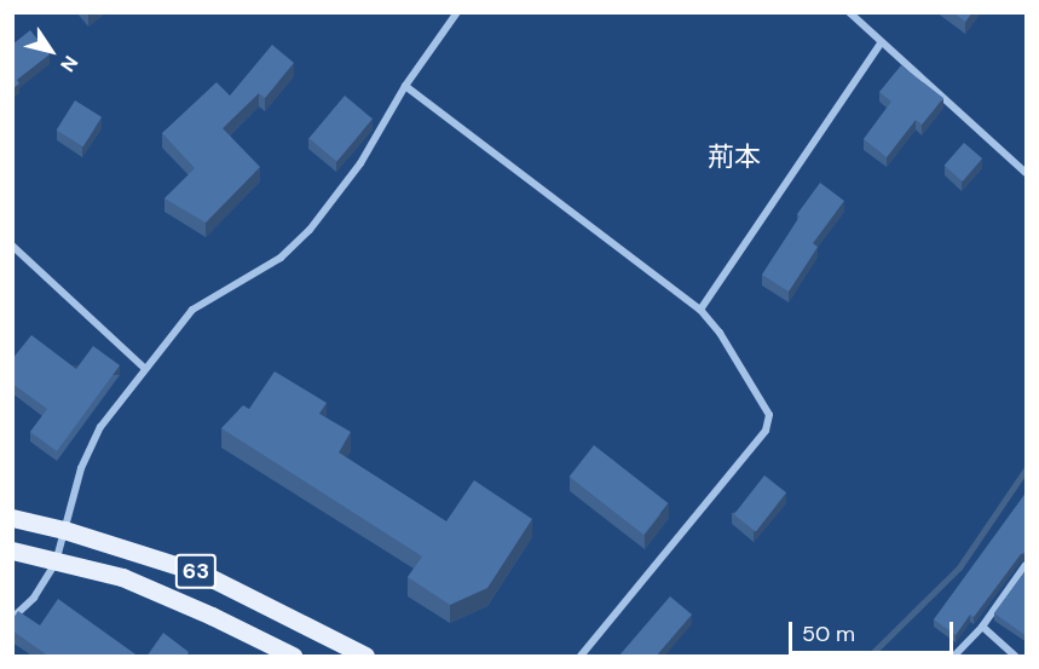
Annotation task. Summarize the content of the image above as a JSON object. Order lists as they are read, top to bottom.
{
  "streets": {
    "main road": ["63"]
  },
  "districts": ["荊本"],
  "scale_bar": "50 m",
  "north": "bottom right"
}
